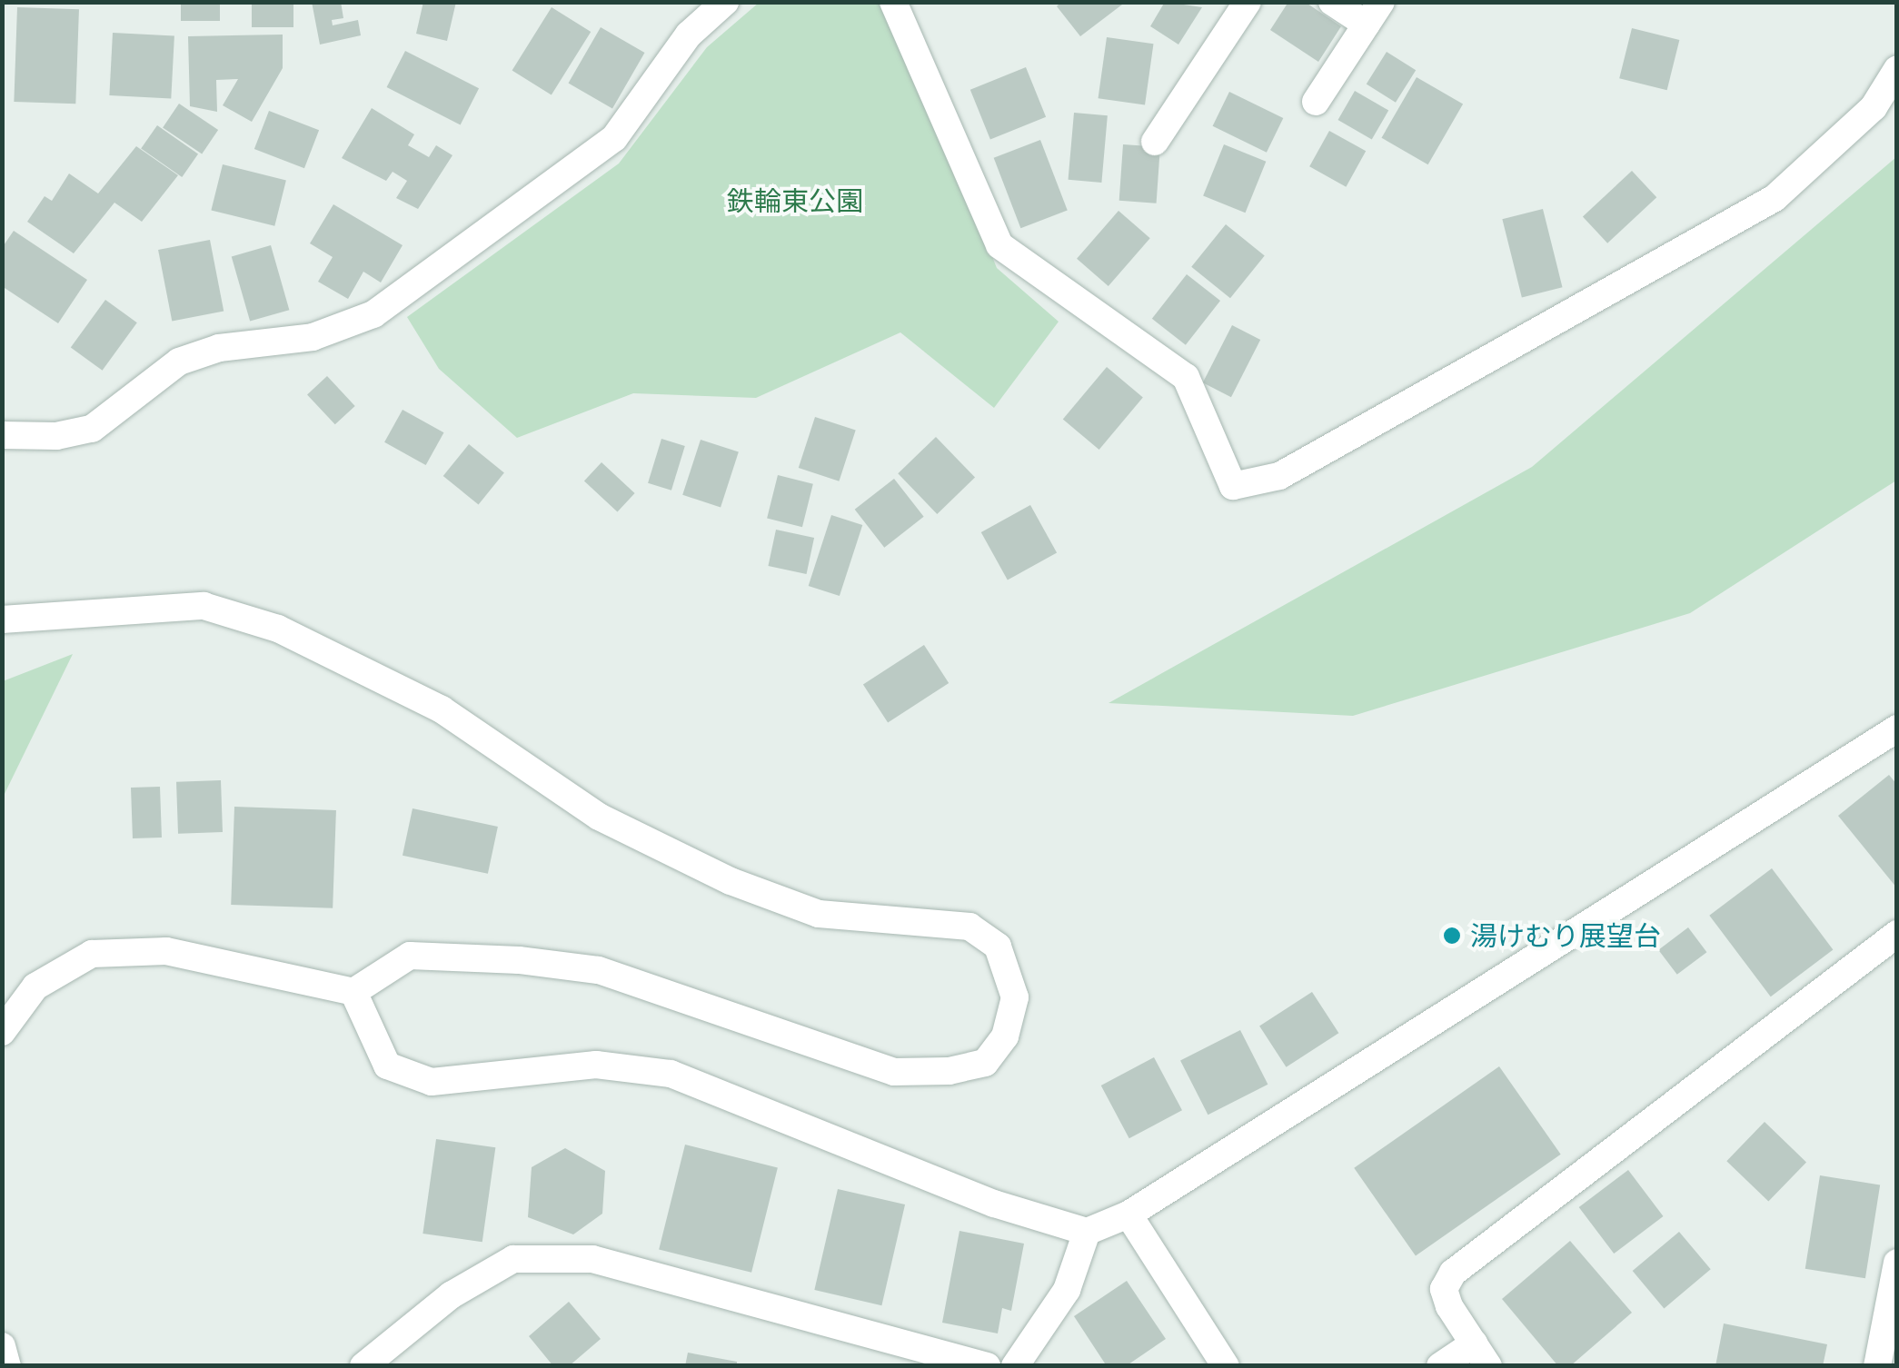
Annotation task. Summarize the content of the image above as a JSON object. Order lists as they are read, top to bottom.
{
  "parks": ["鉄輪東公園"],
  "places": ["湯けむり展望台"]
}
